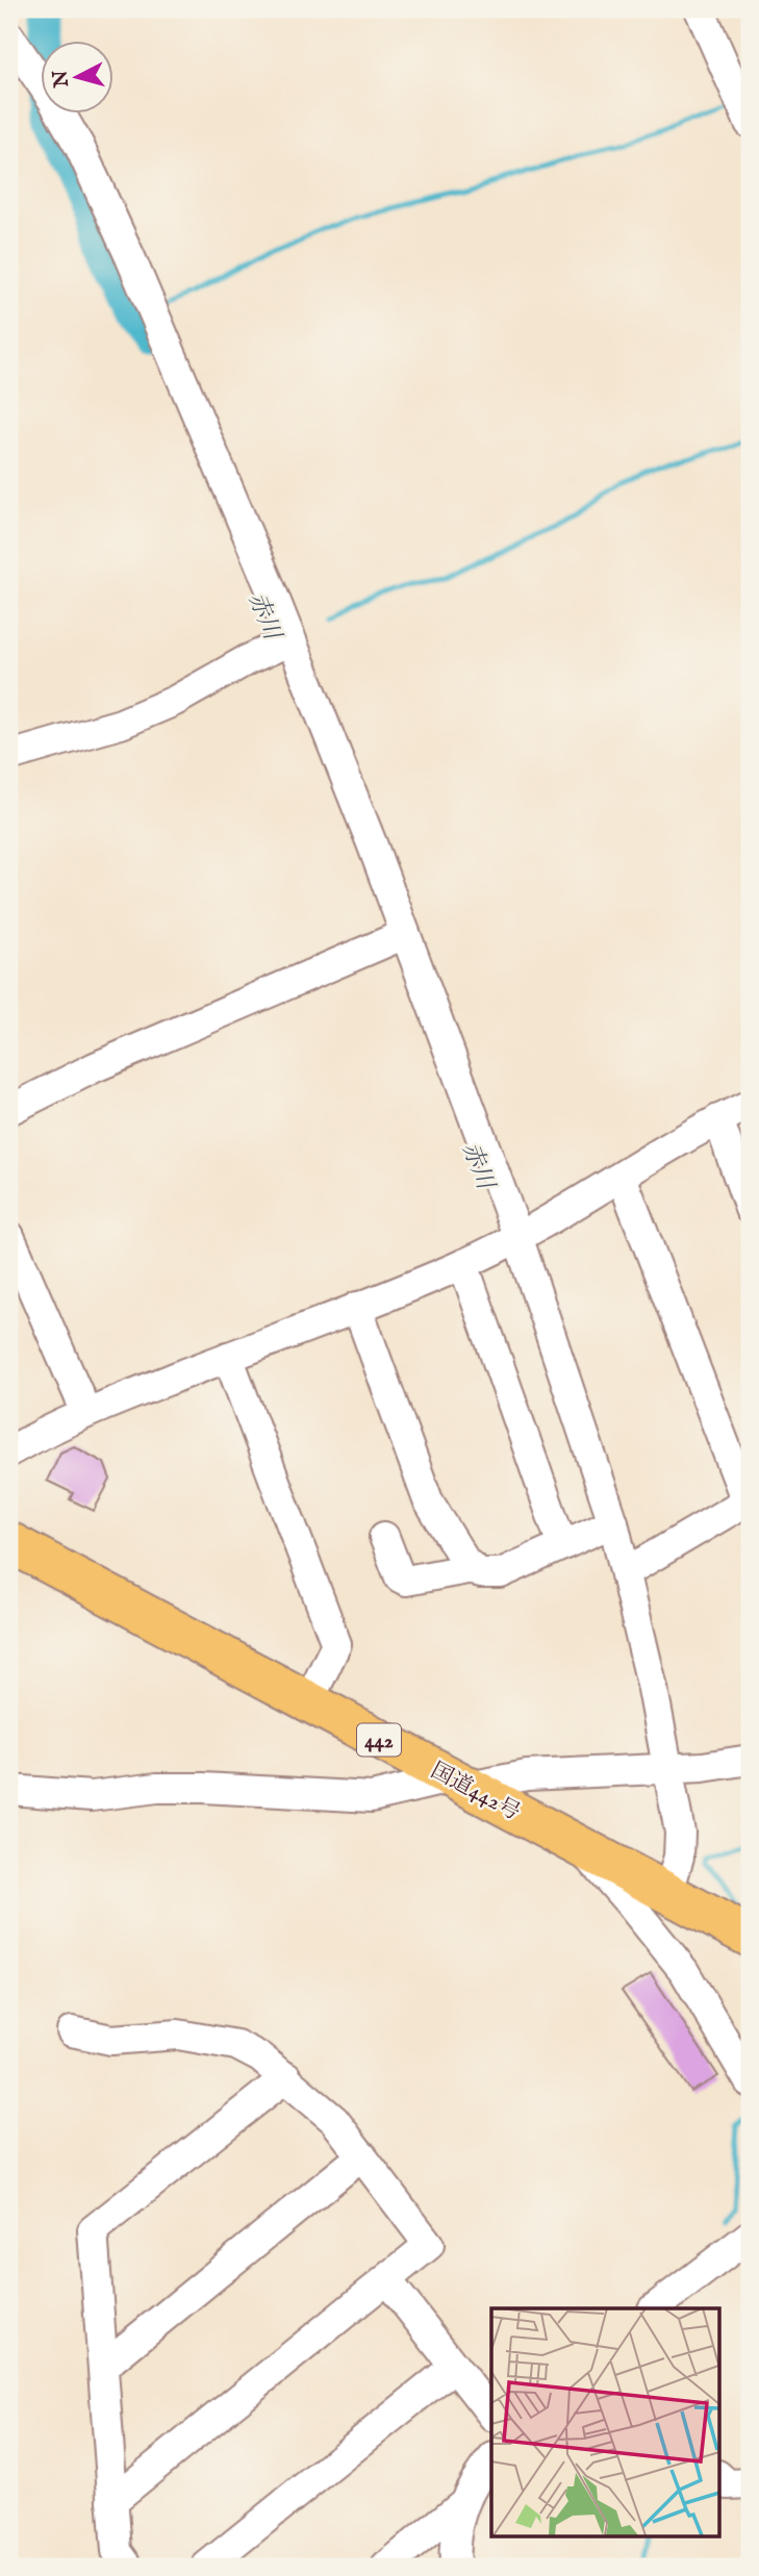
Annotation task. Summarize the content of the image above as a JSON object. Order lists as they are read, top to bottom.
{
  "streets": {
    "highway": ["442", "国道442号"]
  },
  "water": ["赤川"],
  "north": "left"
}
